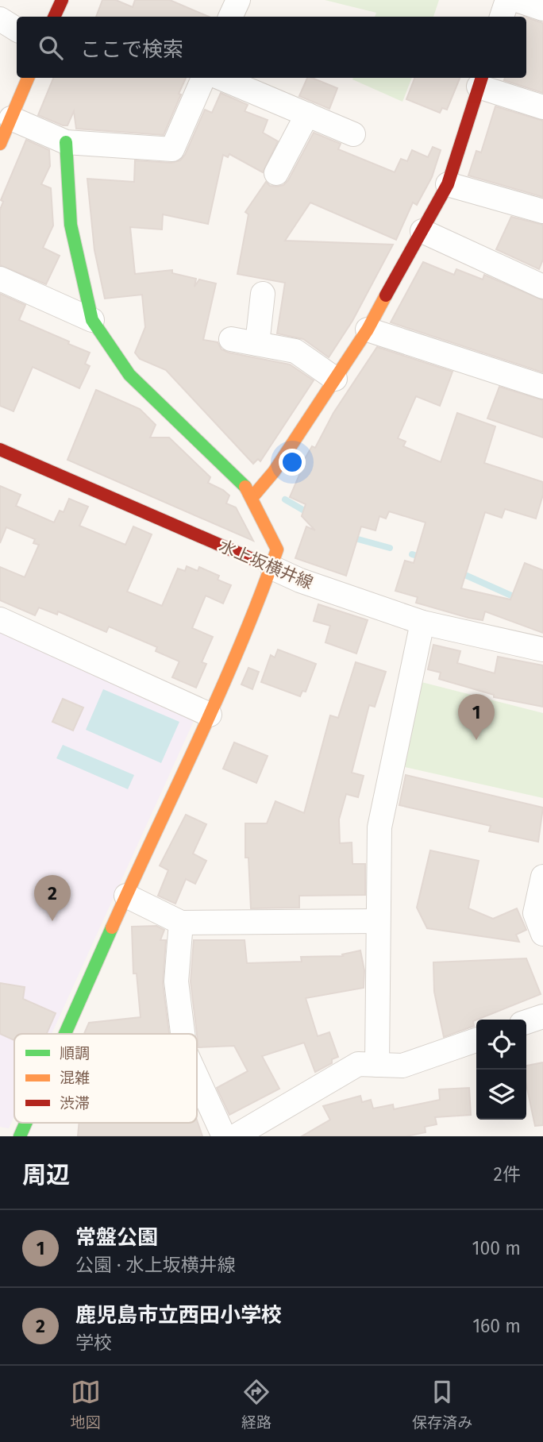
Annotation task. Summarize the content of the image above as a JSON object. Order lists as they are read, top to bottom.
{
  "streets": {
    "street": ["水上坂横井線"]
  },
  "legend": ["順調", "混雑", "渋滞"],
  "page": {
    "search": "ここで検索",
    "pins": ["1", "2"],
    "heading": ["周辺", "2件"],
    "list": [
      {
        "mark": "1",
        "name": "常盤公園",
        "note": "公園 · 水上坂横井線",
        "value": "100 m"
      },
      {
        "mark": "2",
        "name": "鹿児島市立西田小学校",
        "note": "学校",
        "value": "160 m"
      }
    ],
    "nav": ["地図", "経路", "保存済み"]
  }
}
